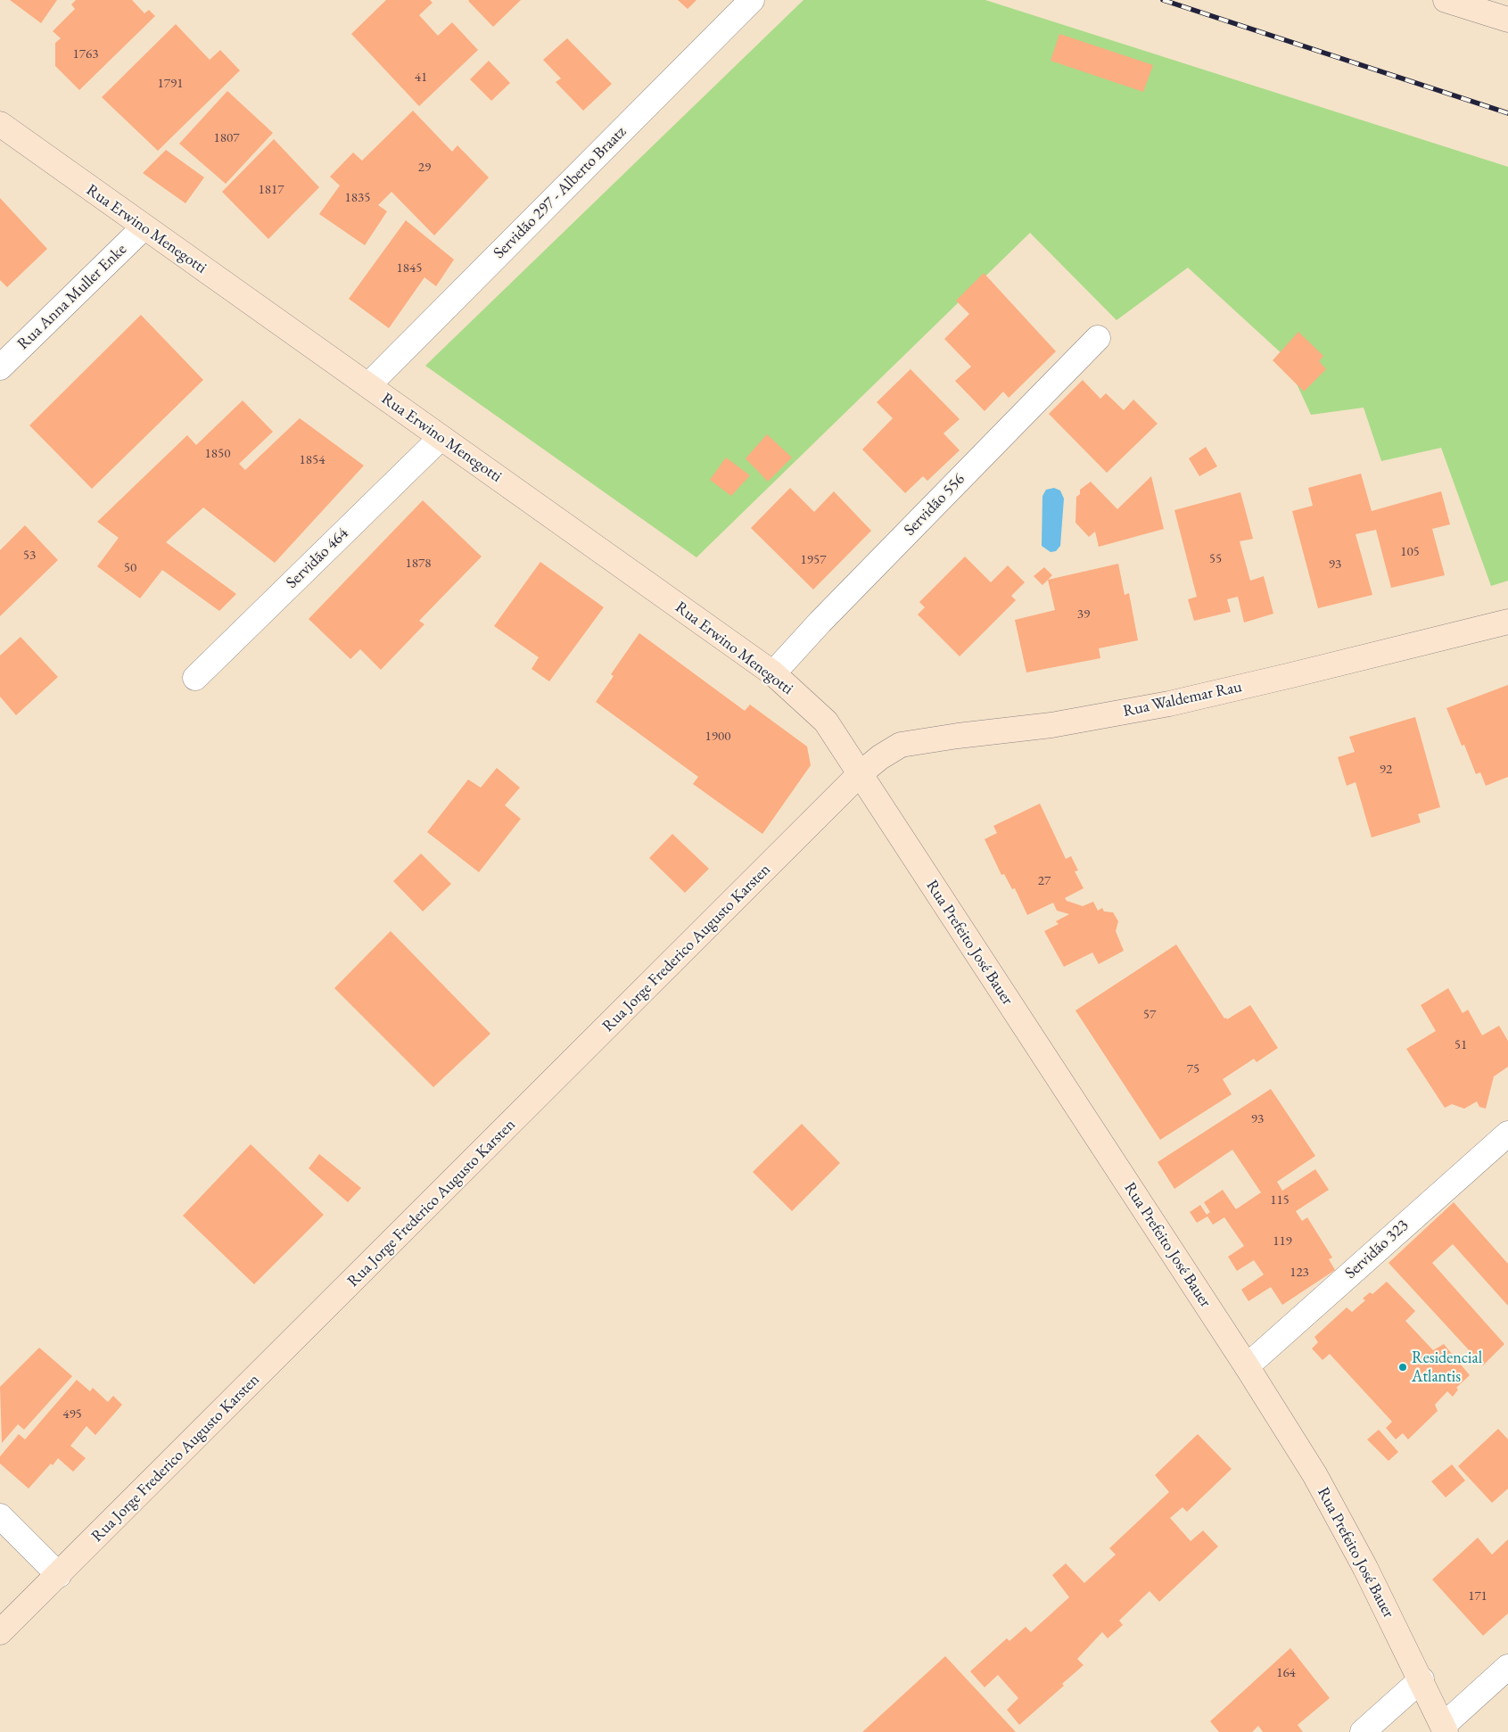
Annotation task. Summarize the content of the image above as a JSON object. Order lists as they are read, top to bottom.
{
  "streets": {
    "street": [
      "Servidão 297 - Alberto Braatz",
      "Rua Erwino Menegotti",
      "Rua Anna Muller Enke",
      "Servidão 556",
      "Servidão 464",
      "Rua Waldemar Rau",
      "Rua Prefeito José Bauer",
      "Rua Jorge Frederico Augusto Karsten",
      "Servidão 323"
    ]
  },
  "crossings": [
    ["Servidão 297 - Alberto Braatz", "Rua Erwino Menegotti"],
    ["Rua Erwino Menegotti", "Rua Anna Muller Enke"],
    ["Rua Erwino Menegotti", "Servidão 556"],
    ["Rua Erwino Menegotti", "Servidão 464"],
    ["Rua Erwino Menegotti", "Rua Waldemar Rau"],
    ["Rua Erwino Menegotti", "Rua Prefeito José Bauer"],
    ["Rua Erwino Menegotti", "Rua Jorge Frederico Augusto Karsten"],
    ["Rua Waldemar Rau", "Rua Prefeito José Bauer"],
    ["Rua Waldemar Rau", "Rua Jorge Frederico Augusto Karsten"],
    ["Rua Prefeito José Bauer", "Rua Jorge Frederico Augusto Karsten"],
    ["Rua Prefeito José Bauer", "Servidão 323"]
  ],
  "places": ["Residencial Atlantis"],
  "house_numbers": [
    "1763",
    "41",
    "1791",
    "1807",
    "29",
    "1817",
    "1835",
    "1845",
    "1850",
    "1854",
    "105",
    "53",
    "55",
    "1957",
    "1878",
    "93",
    "50",
    "39",
    "1900",
    "92",
    "27",
    "57",
    "51",
    "75",
    "93",
    "115",
    "119",
    "123",
    "495",
    "171",
    "164"
  ]
}
